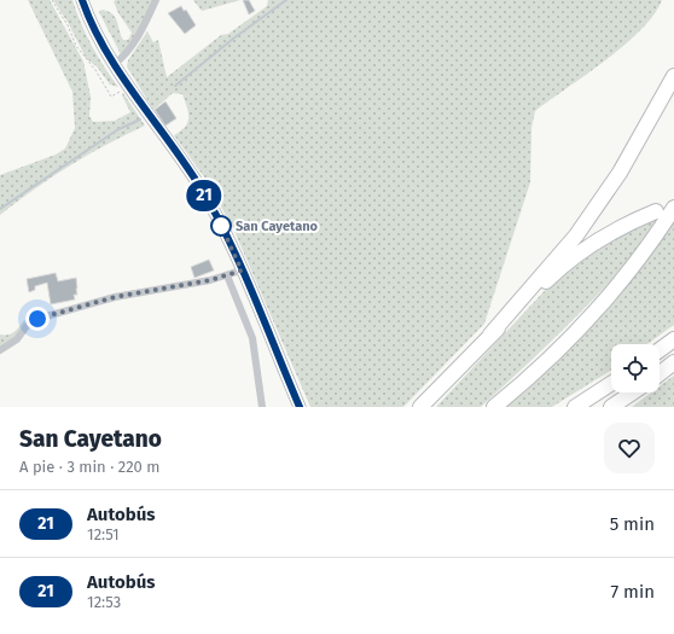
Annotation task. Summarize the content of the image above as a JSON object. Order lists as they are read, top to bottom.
{
  "places": ["San Cayetano"],
  "lines": ["bus line 21"],
  "page": {
    "on_map": "21",
    "heading": ["San Cayetano", "A pie · 3 min · 220 m"],
    "list": [
      {
        "mark": "21",
        "name": "Autobús",
        "note": "12:51",
        "value": "5 min"
      },
      {
        "mark": "21",
        "name": "Autobús",
        "note": "12:53",
        "value": "7 min"
      }
    ]
  }
}
